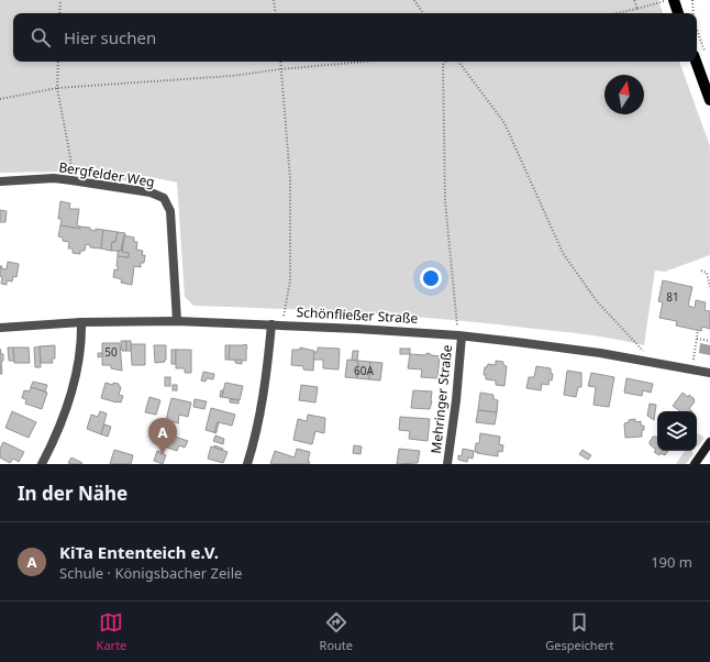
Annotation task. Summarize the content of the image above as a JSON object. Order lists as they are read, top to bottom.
{
  "streets": {
    "street": ["Bergfelder Weg", "Schönfließer Straße", "Mehringer Straße"]
  },
  "crossings": [
    ["Bergfelder Weg", "Schönfließer Straße"],
    ["Schönfließer Straße", "Mehringer Straße"]
  ],
  "house_numbers": ["81", "50", "60A"],
  "north": "top",
  "page": {
    "search": "Hier suchen",
    "pins": "A",
    "heading": "In der Nähe",
    "list": [
      {
        "mark": "A",
        "name": "KiTa Ententeich e.V.",
        "note": "Schule · Königsbacher Zeile",
        "value": "190 m"
      }
    ],
    "nav": ["Karte", "Route", "Gespeichert"]
  }
}
